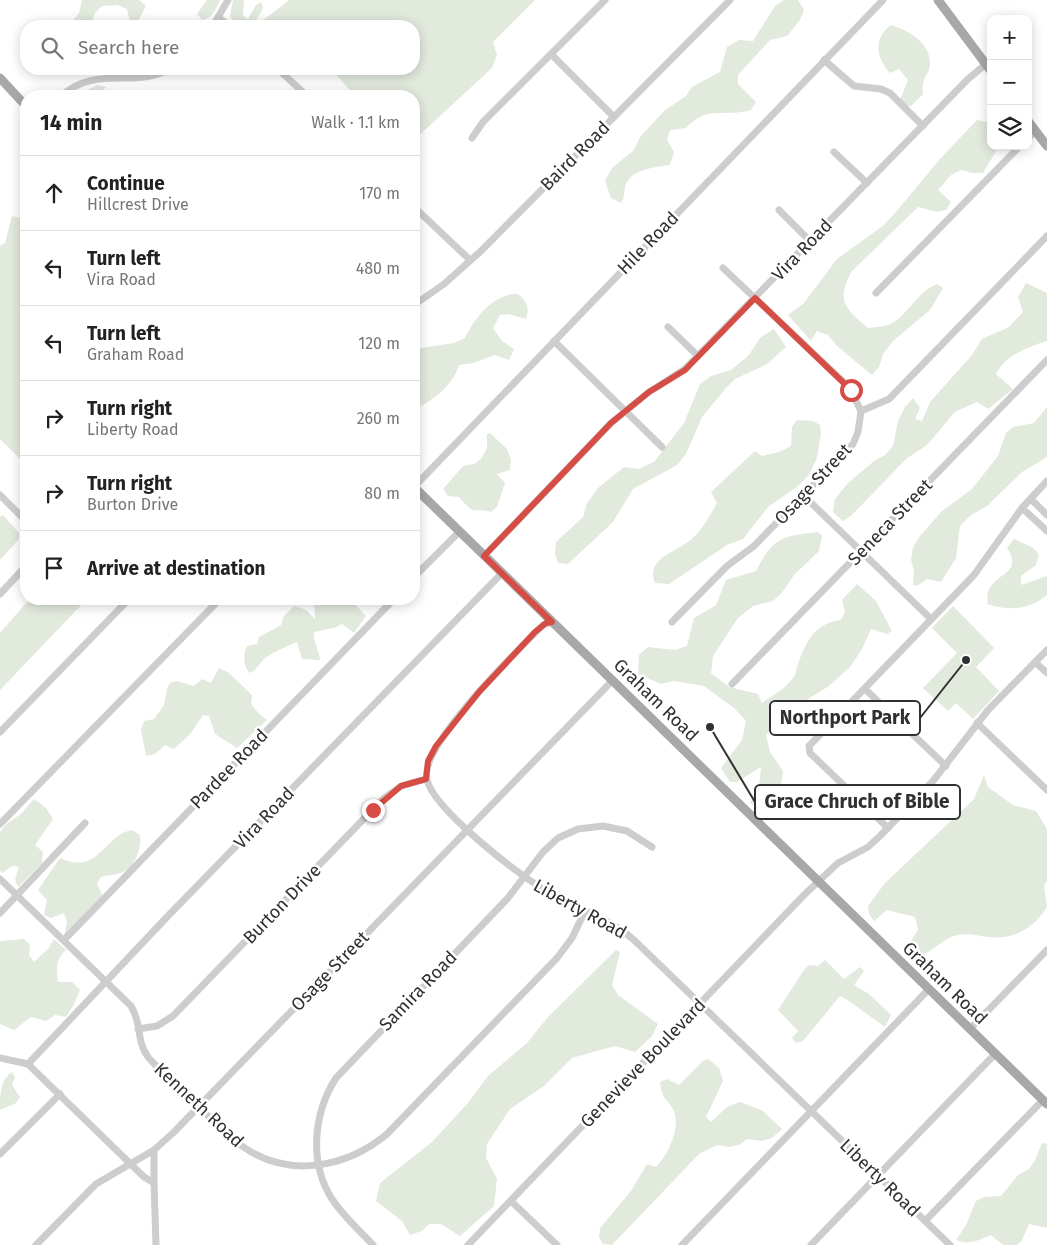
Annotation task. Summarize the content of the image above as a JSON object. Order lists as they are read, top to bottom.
{
  "streets": {
    "main road": ["Graham Road"],
    "street": [
      "Baird Road",
      "Hile Road",
      "Vira Road",
      "Osage Street",
      "Seneca Street",
      "Pardee Road",
      "Burton Drive",
      "Liberty Road",
      "Samira Road",
      "Genevieve Boulevard",
      "Kenneth Road"
    ]
  },
  "crossings": [
    ["Vira Road", "Graham Road"],
    ["Vira Road", "Kenneth Road"],
    ["Osage Street", "Graham Road"],
    ["Osage Street", "Liberty Road"],
    ["Osage Street", "Kenneth Road"],
    ["Graham Road", "Genevieve Boulevard"],
    ["Pardee Road", "Kenneth Road"],
    ["Burton Drive", "Liberty Road"],
    ["Burton Drive", "Kenneth Road"],
    ["Liberty Road", "Samira Road"],
    ["Liberty Road", "Genevieve Boulevard"],
    ["Liberty Road", "Kenneth Road"],
    ["Samira Road", "Kenneth Road"]
  ],
  "places": ["Northport Park", "Grace Chruch of Bible"],
  "page": {
    "map_buttons": ["+", "−"],
    "search": "Search here",
    "heading": ["14 min", "Walk · 1.1 km"],
    "list": [
      ["Continue", "Hillcrest Drive", "170 m"],
      ["Turn left", "Vira Road", "480 m"],
      ["Turn left", "Graham Road", "120 m"],
      ["Turn right", "Liberty Road", "260 m"],
      ["Turn right", "Burton Drive", "80 m"],
      "Arrive at destination"
    ]
  }
}
